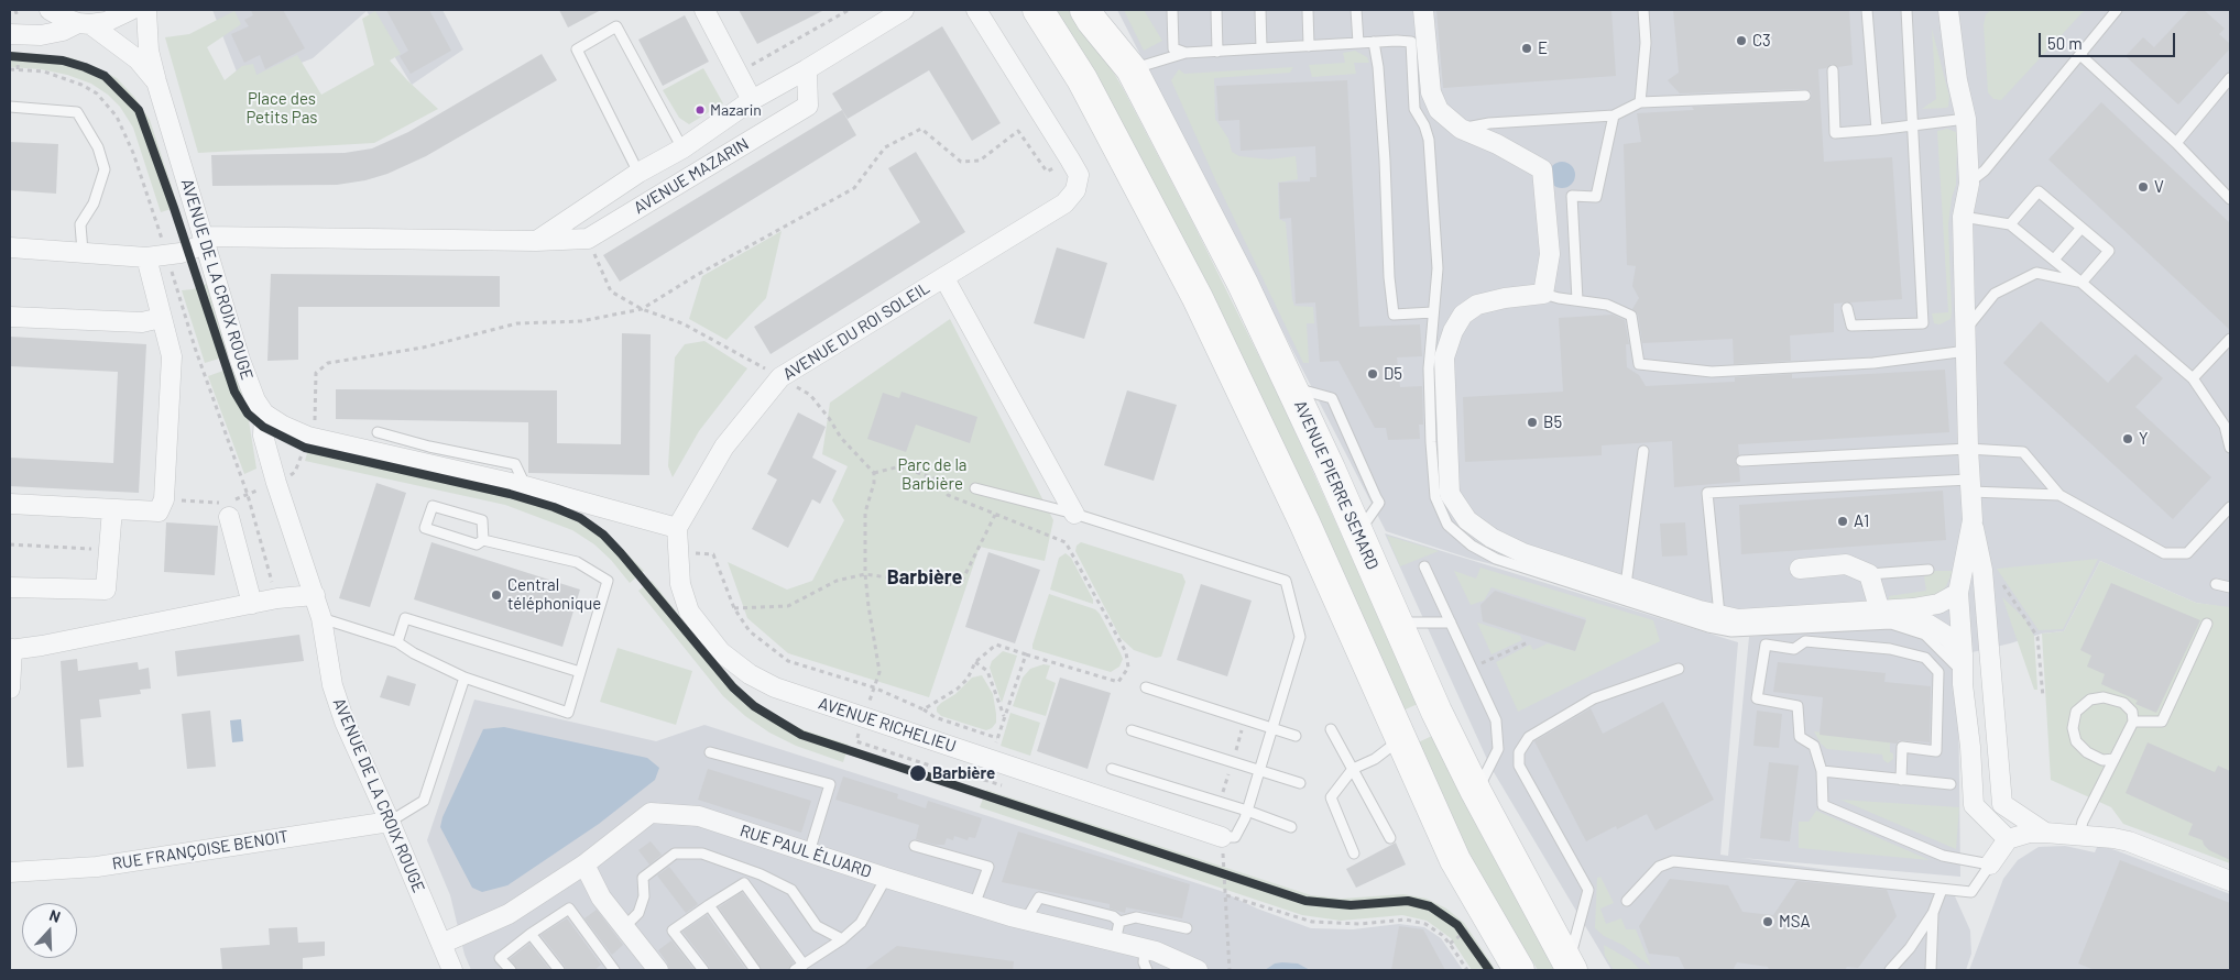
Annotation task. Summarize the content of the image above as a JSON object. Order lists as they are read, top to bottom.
{
  "streets": {
    "main road": ["AVENUE PIERRE SEMARD"],
    "street": [
      "AVENUE MAZARIN",
      "AVENUE DE LA CROIX ROUGE",
      "AVENUE DU ROI SOLEIL",
      "AVENUE RICHELIEU",
      "RUE FRANÇOISE BENOIT",
      "RUE PAUL ÉLUARD"
    ]
  },
  "crossings": [
    ["AVENUE MAZARIN", "AVENUE DE LA CROIX ROUGE"],
    ["AVENUE DE LA CROIX ROUGE", "RUE FRANÇOISE BENOIT"],
    ["AVENUE DE LA CROIX ROUGE", "RUE PAUL ÉLUARD"],
    ["AVENUE DU ROI SOLEIL", "AVENUE RICHELIEU"]
  ],
  "districts": ["Barbière"],
  "parks": ["Place des Petits Pas", "Parc de la Barbière"],
  "places": [
    "C3",
    "E",
    "Mazarin",
    "V",
    "D5",
    "B5",
    "Y",
    "A1",
    "Central téléphonique",
    "Barbière",
    "MSA"
  ],
  "scale_bar": "50 m",
  "north": "top"
}
